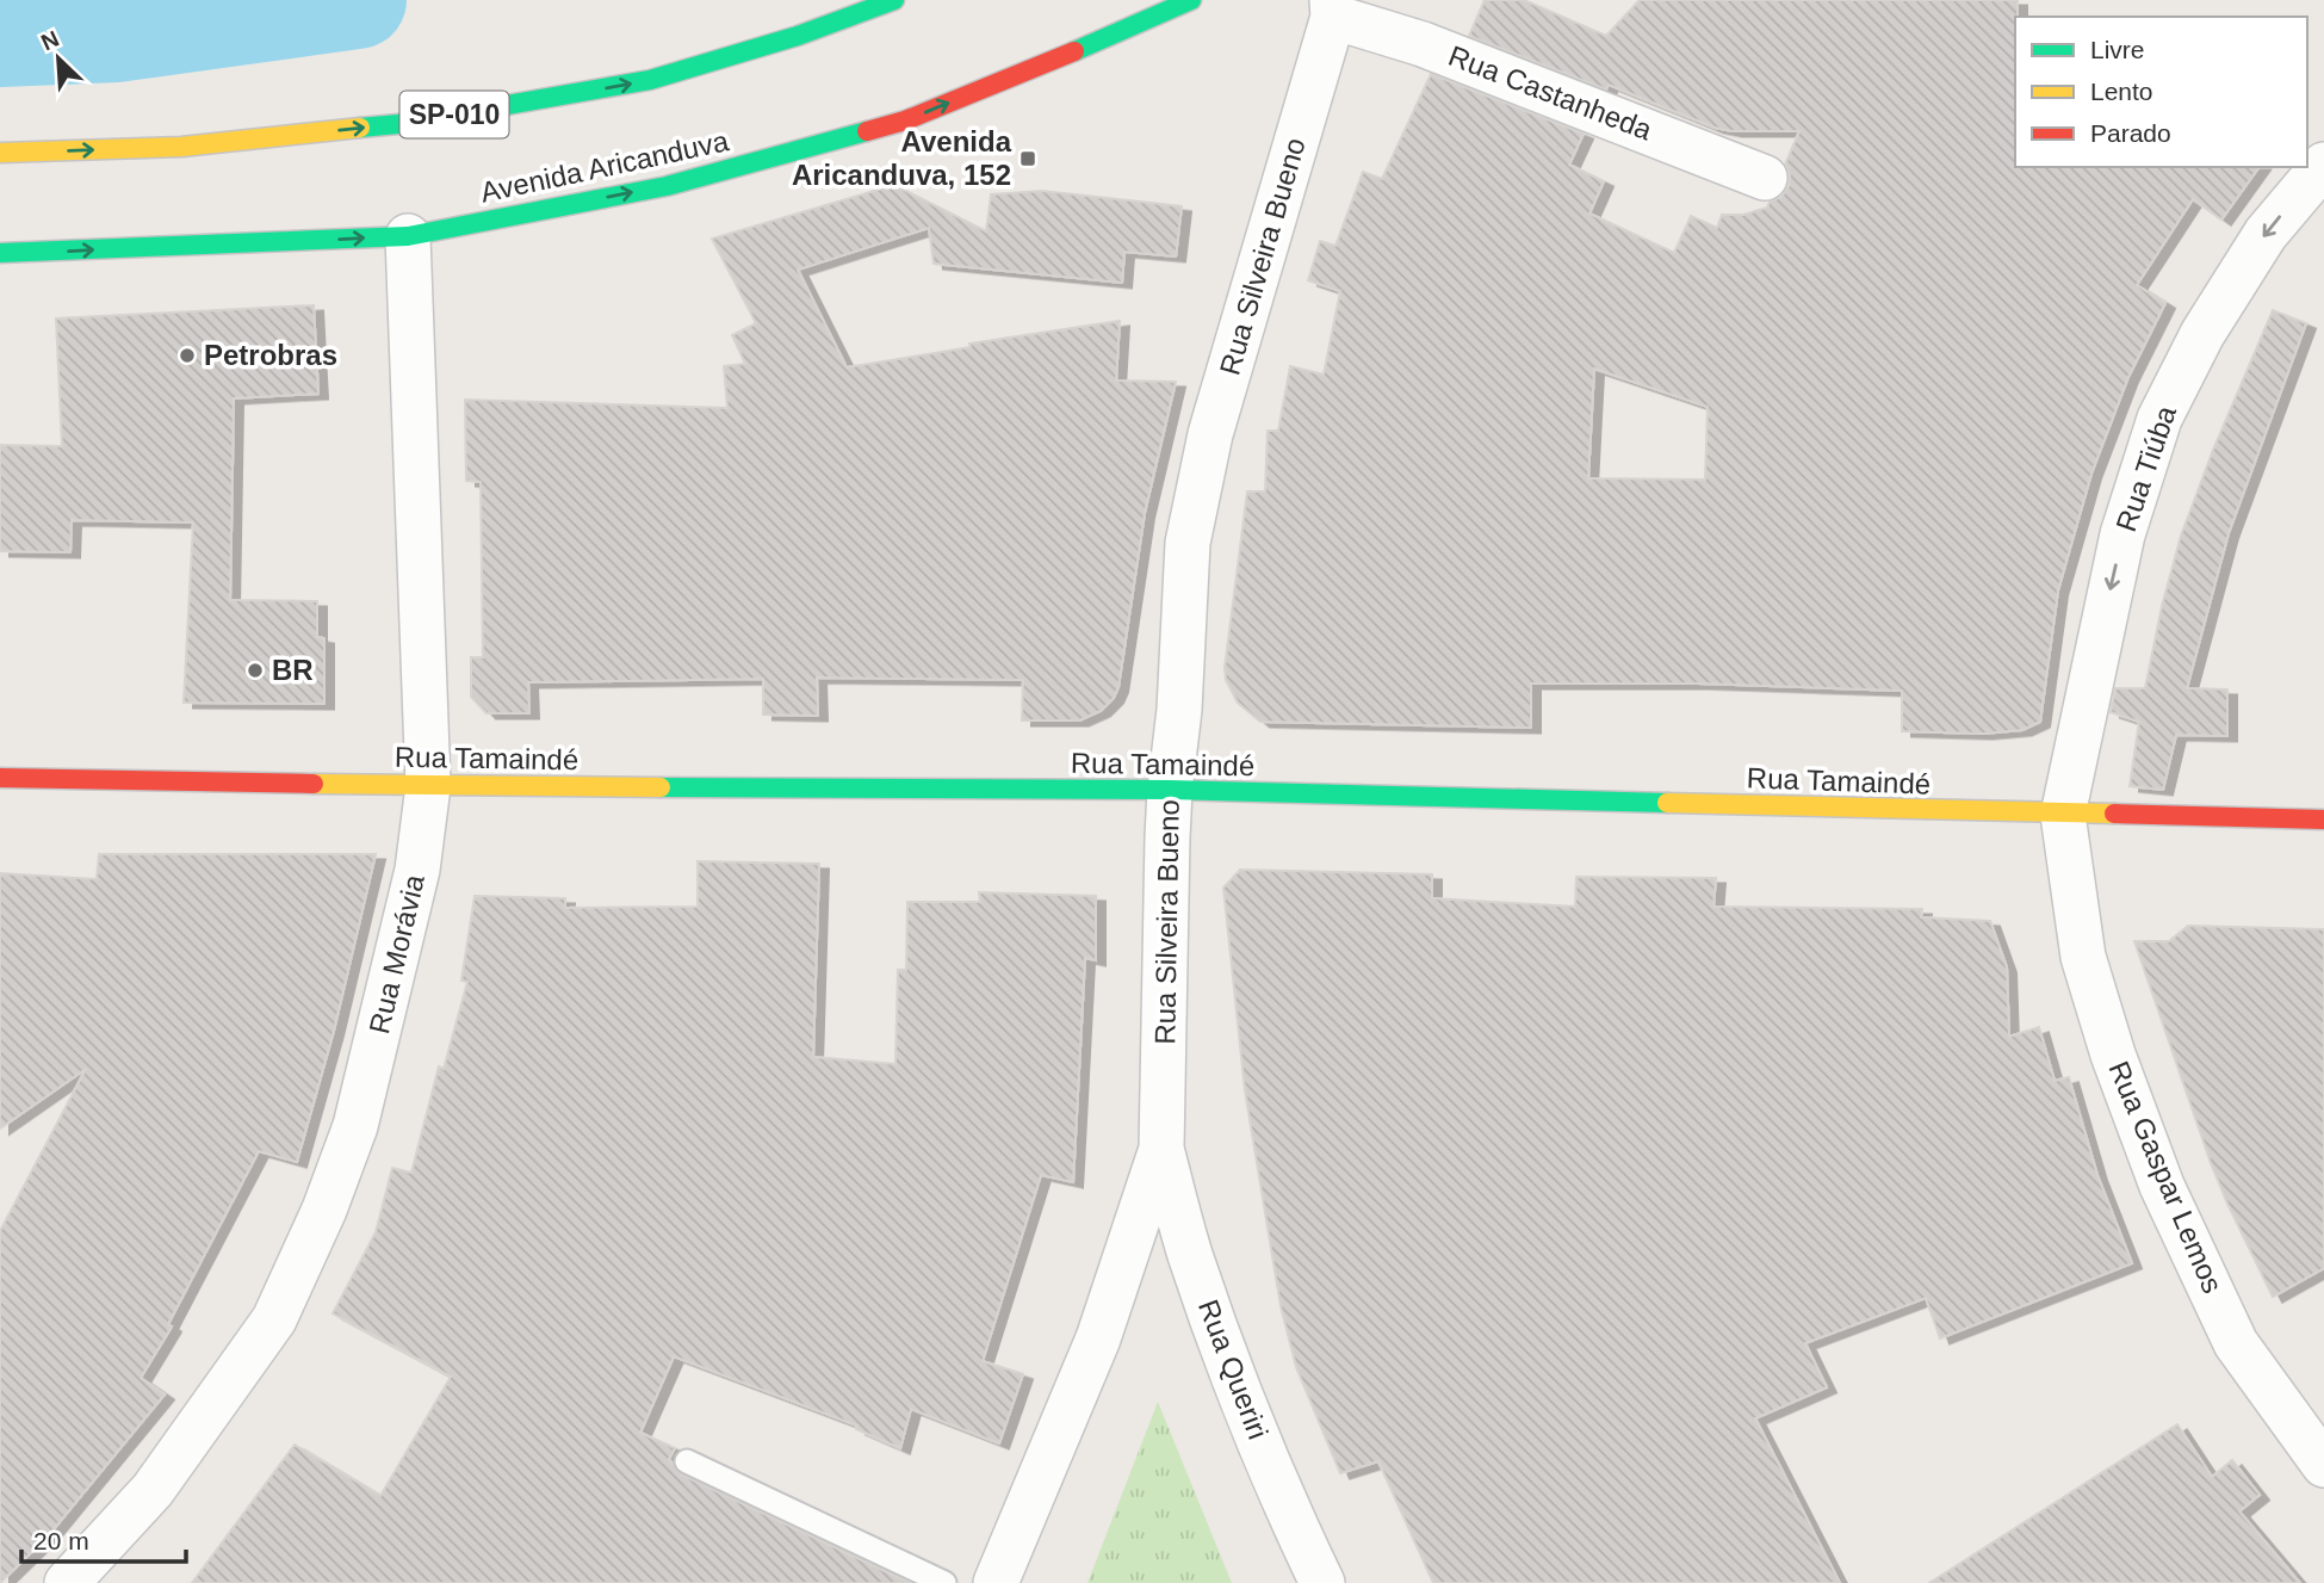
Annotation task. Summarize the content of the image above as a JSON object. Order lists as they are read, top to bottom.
{
  "streets": {
    "main road": ["SP-010", "Avenida Aricanduva", "Rua Tamaindé"],
    "street": [
      "Rua Castanheda",
      "Rua Silveira Bueno",
      "Rua Tiúba",
      "Rua Morávia",
      "Rua Gaspar Lemos",
      "Rua Queriri"
    ]
  },
  "crossings": [
    ["Rua Castanheda", "Rua Silveira Bueno"],
    ["Avenida Aricanduva", "Rua Morávia"],
    ["Rua Silveira Bueno", "Rua Tamaindé"],
    ["Rua Silveira Bueno", "Rua Queriri"],
    ["Rua Tiúba", "Rua Tamaindé"],
    ["Rua Tiúba", "Rua Gaspar Lemos"],
    ["Rua Tamaindé", "Rua Morávia"],
    ["Rua Tamaindé", "Rua Gaspar Lemos"]
  ],
  "one_way": ["Rua Tiúba"],
  "places": {
    "transit": ["Avenida Aricanduva, 152"],
    "other": ["Petrobras", "BR"]
  },
  "legend": ["Livre", "Lento", "Parado"],
  "scale_bar": "20 m",
  "north": "top left"
}
